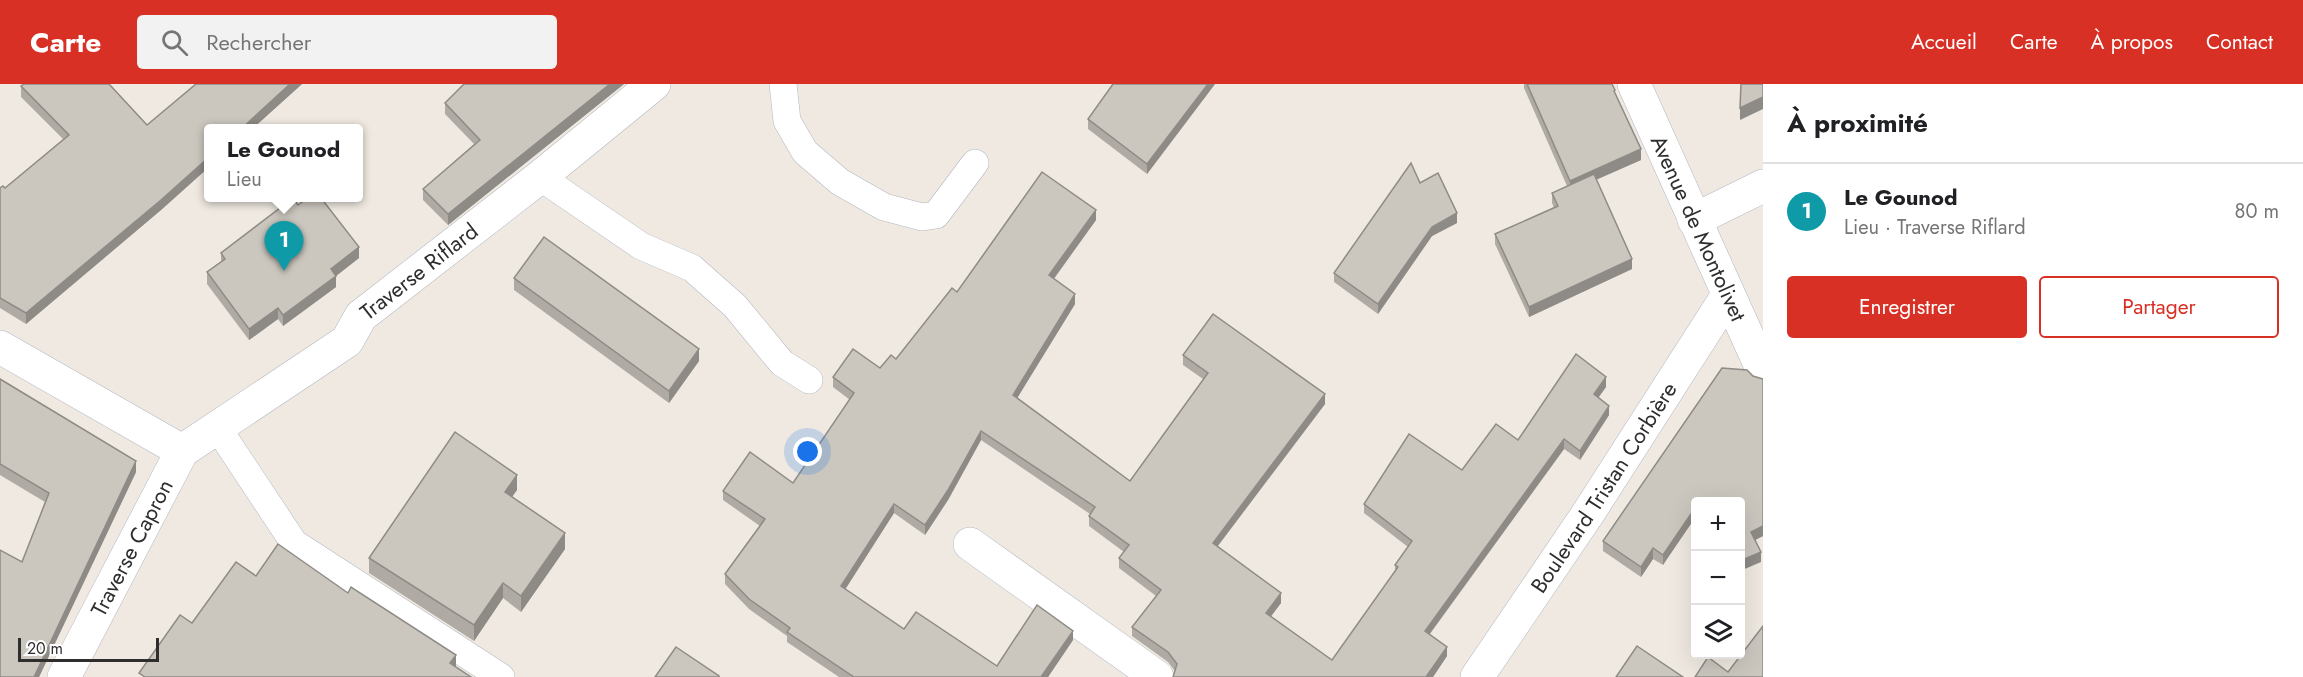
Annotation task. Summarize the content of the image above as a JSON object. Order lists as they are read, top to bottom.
{
  "streets": {
    "street": [
      "Avenue de Montolivet",
      "Traverse Riflard",
      "Boulevard Tristan Corbière",
      "Traverse Capron"
    ]
  },
  "crossings": [
    ["Avenue de Montolivet", "Boulevard Tristan Corbière"],
    ["Traverse Riflard", "Traverse Capron"]
  ],
  "scale_bar": "20 m",
  "page": {
    "header": "Carte",
    "search": "Rechercher",
    "nav": [
      "Accueil",
      "Carte",
      "À propos",
      "Contact"
    ],
    "heading": "À proximité",
    "popup": ["Le Gounod", "Lieu"],
    "list": [
      {
        "mark": "1",
        "name": "Le Gounod",
        "note": "Lieu · Traverse Riflard",
        "value": "80 m"
      }
    ],
    "pins": "1",
    "buttons": ["Enregistrer", "Partager"],
    "map_buttons": ["+", "−"],
    "scale": "20 m"
  }
}
